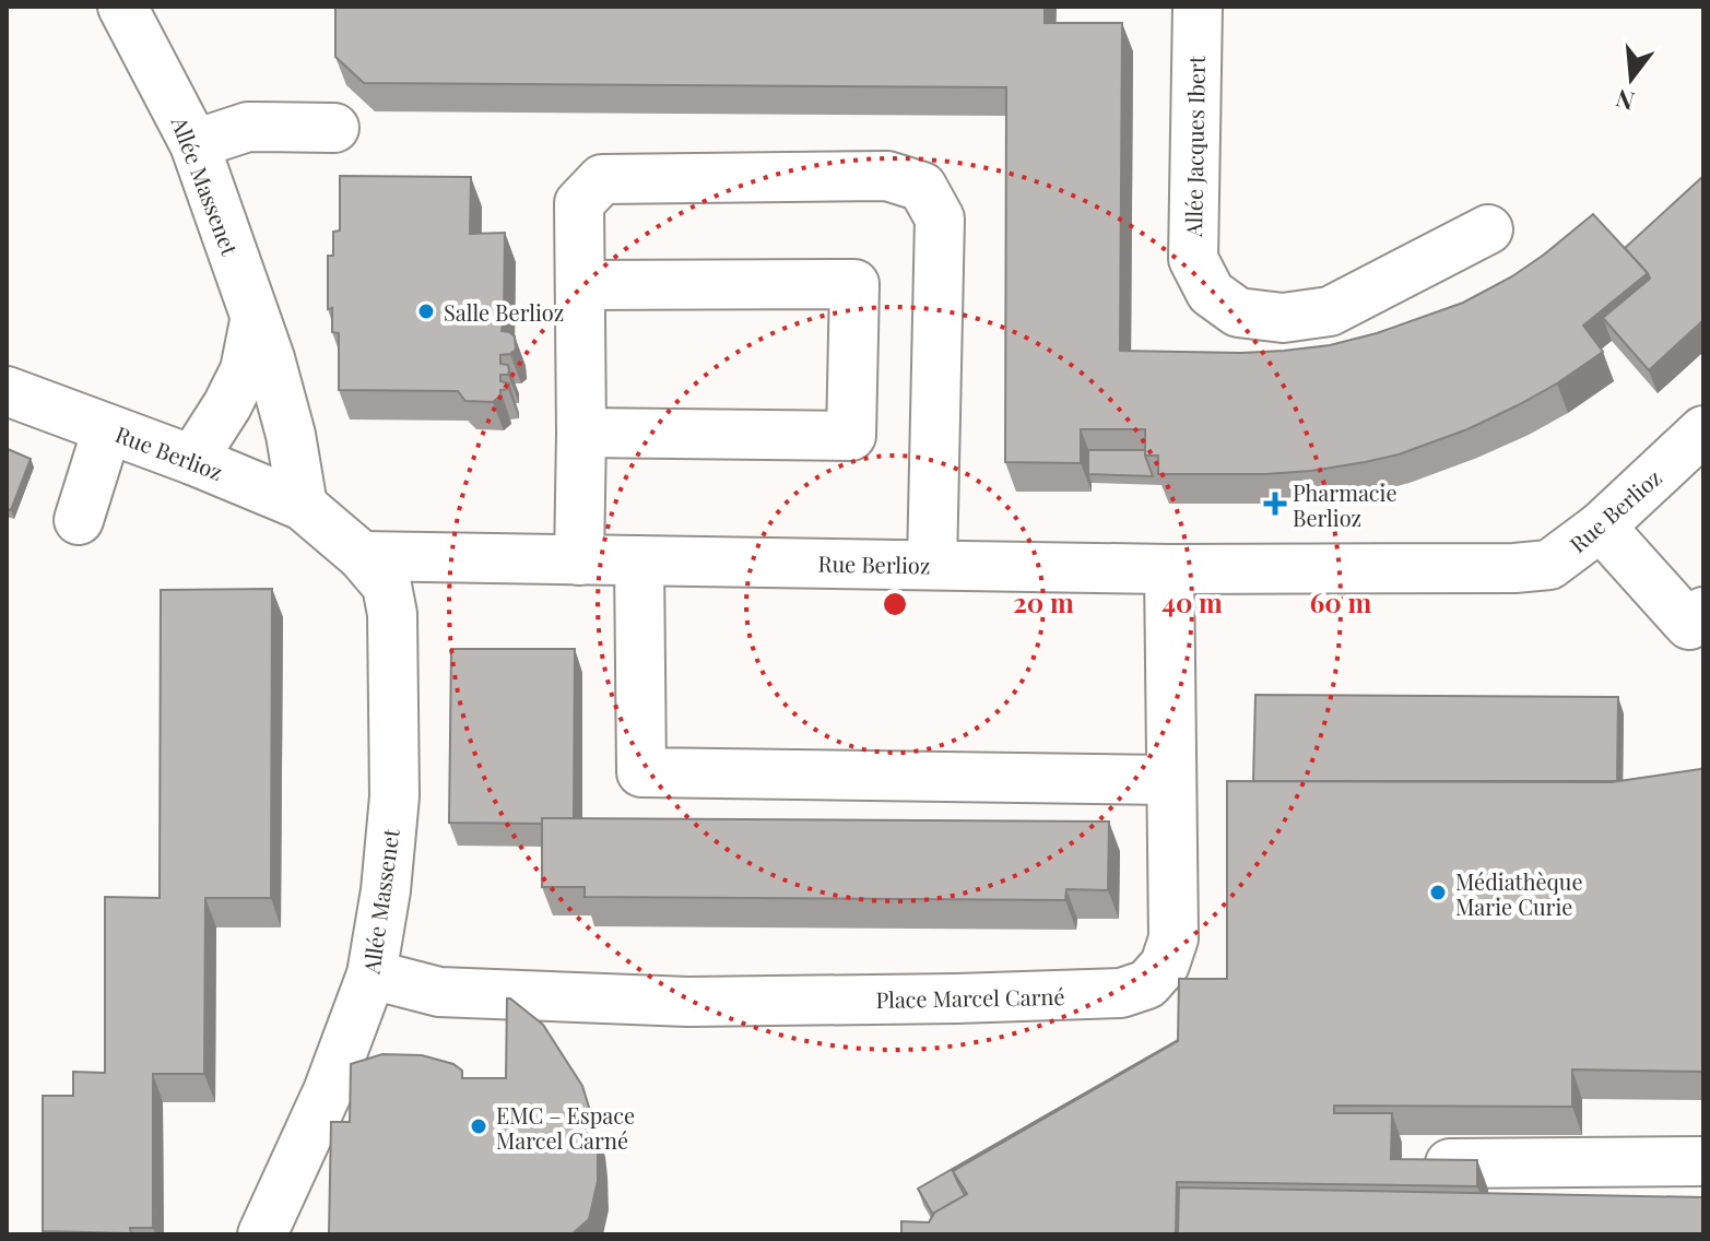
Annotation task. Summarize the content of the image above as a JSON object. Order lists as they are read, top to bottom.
{
  "streets": {
    "street": [
      "Allée Jacques Ibert",
      "Allée Massenet",
      "Rue Berlioz",
      "Place Marcel Carné"
    ]
  },
  "crossings": [
    ["Allée Massenet", "Rue Berlioz"],
    ["Allée Massenet", "Place Marcel Carné"],
    ["Rue Berlioz", "Place Marcel Carné"]
  ],
  "places": {
    "other": ["Salle Berlioz", "Médiathèque Marie Curie", "EMC – Espace Marcel Carné"],
    "health": ["Pharmacie Berlioz"]
  },
  "north": "bottom",
  "rings": ["20 m", "40 m", "60 m"]
}
